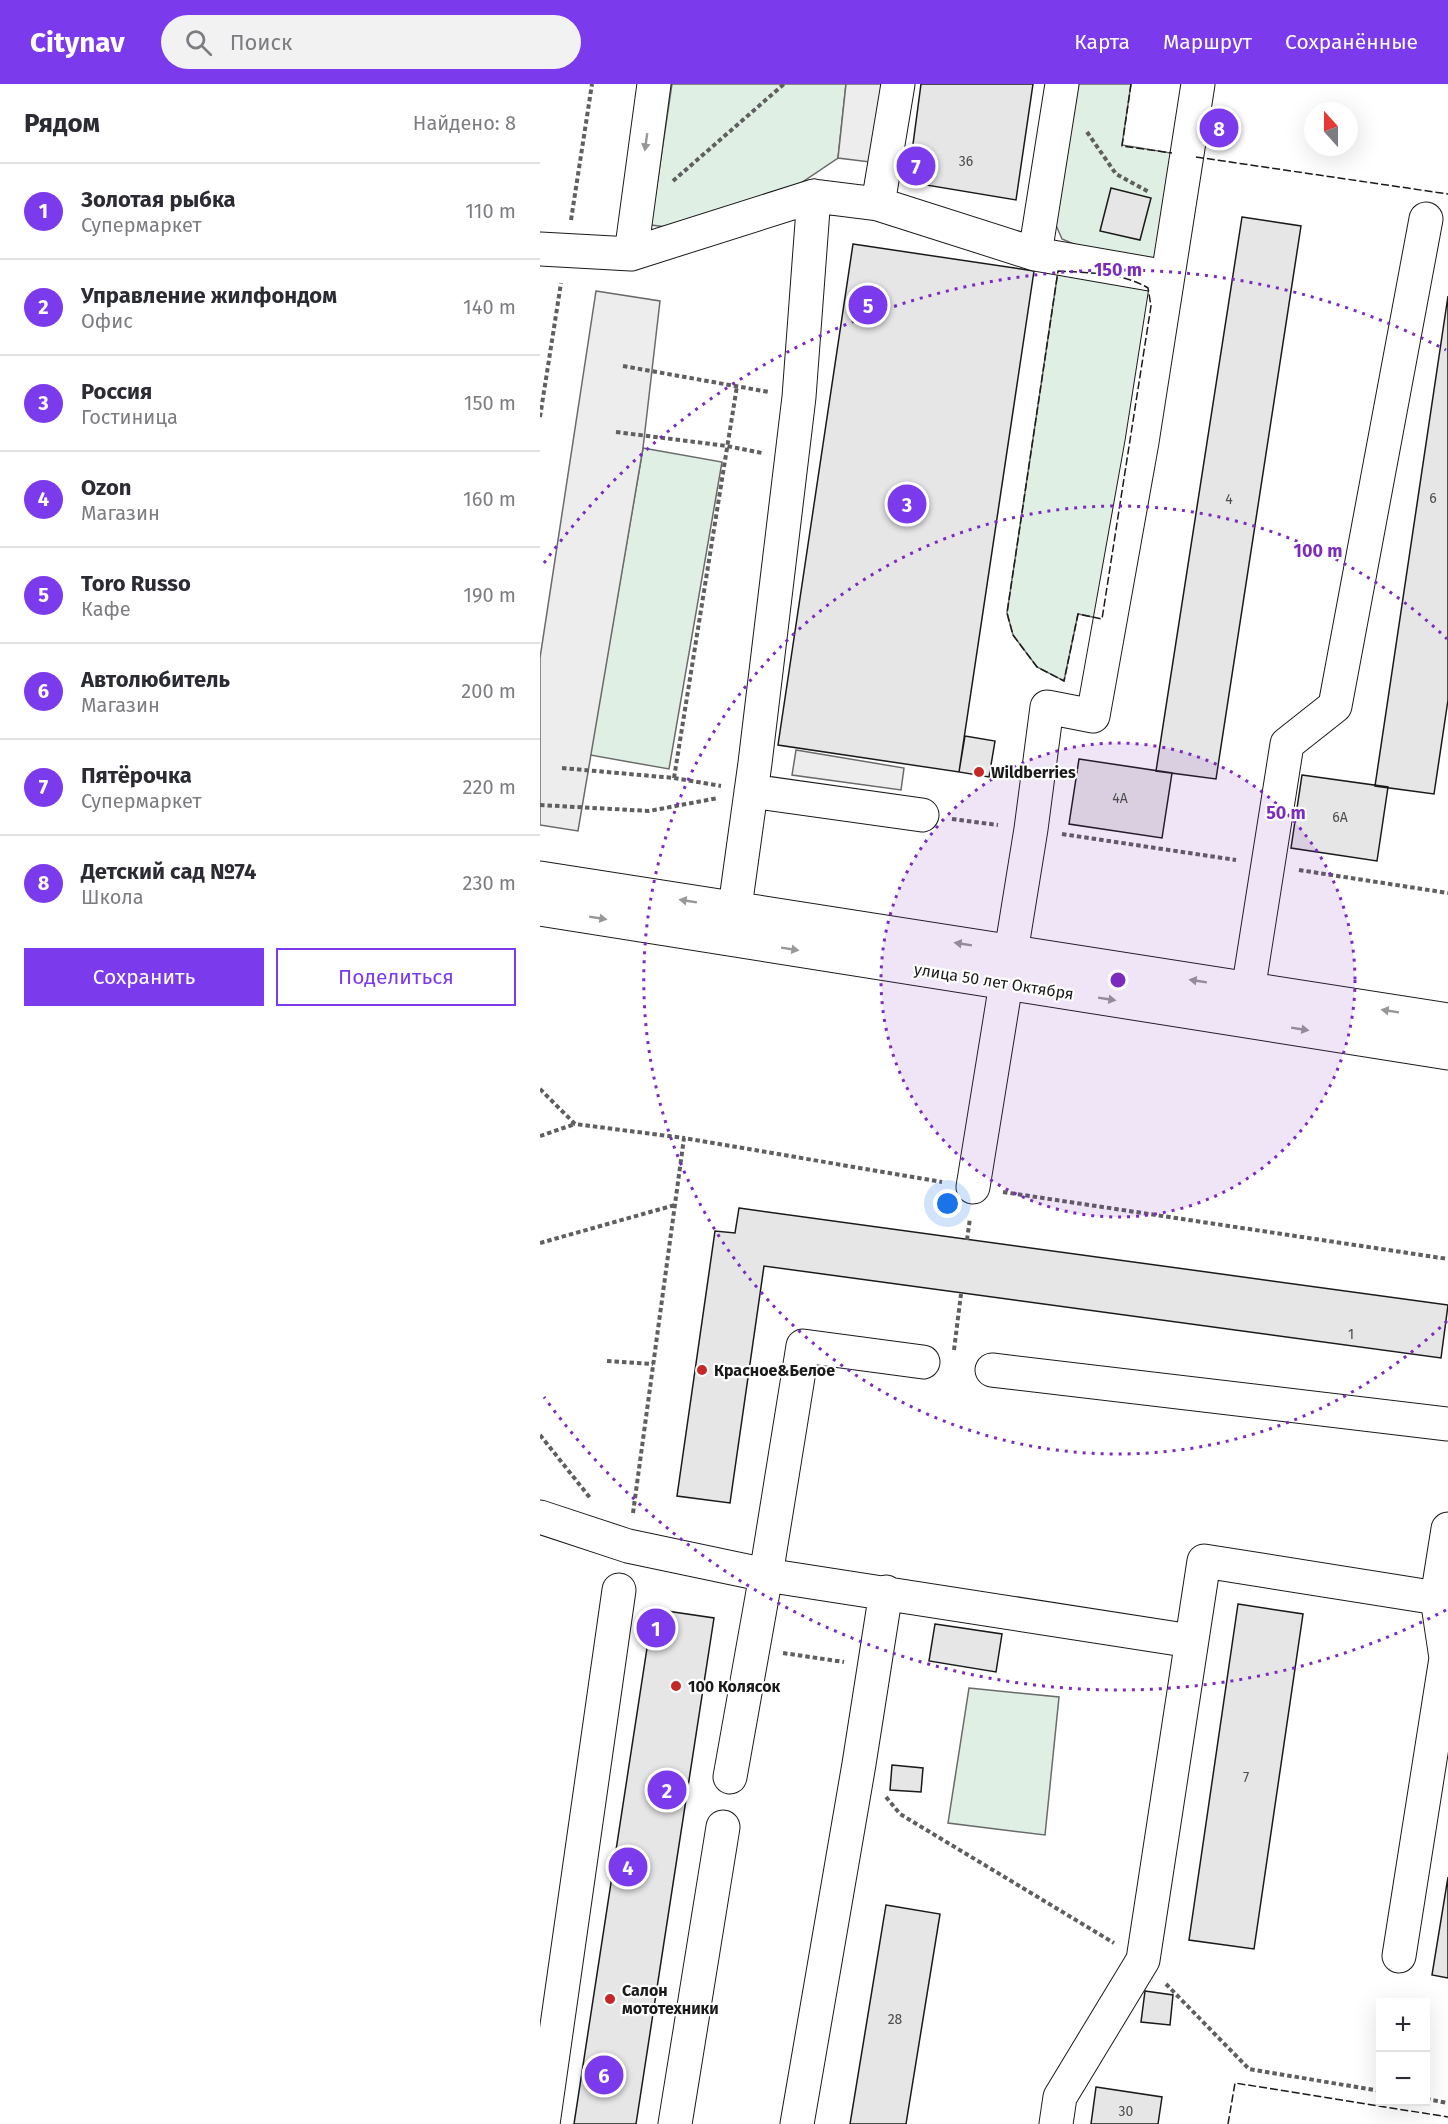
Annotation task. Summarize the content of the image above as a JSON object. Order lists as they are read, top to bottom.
{
  "streets": {
    "street": ["улица 50 лет Октября"]
  },
  "places": [
    "Wildberries",
    "Красное&Белое",
    "100 Колясок",
    "Салон мототехники"
  ],
  "house_numbers": [
    "36",
    "6",
    "4",
    "4А",
    "6А",
    "1",
    "7",
    "28",
    "30"
  ],
  "north": "top",
  "page": {
    "header": "Citynav",
    "search": "Поиск",
    "nav": ["Карта", "Маршрут", "Сохранённые"],
    "heading": ["Рядом", "Найдено: 8"],
    "pins": [
      "8",
      "7",
      "5",
      "3",
      "1",
      "2",
      "4",
      "6"
    ],
    "list": [
      {
        "mark": "1",
        "name": "Золотая рыбка",
        "note": "Супермаркет",
        "value": "110 m"
      },
      {
        "mark": "2",
        "name": "Управление жилфондом",
        "note": "Офис",
        "value": "140 m"
      },
      {
        "mark": "3",
        "name": "Россия",
        "note": "Гостиница",
        "value": "150 m"
      },
      {
        "mark": "4",
        "name": "Ozon",
        "note": "Магазин",
        "value": "160 m"
      },
      {
        "mark": "5",
        "name": "Toro Russo",
        "note": "Кафе",
        "value": "190 m"
      },
      {
        "mark": "6",
        "name": "Автолюбитель",
        "note": "Магазин",
        "value": "200 m"
      },
      {
        "mark": "7",
        "name": "Пятёрочка",
        "note": "Супермаркет",
        "value": "220 m"
      },
      {
        "mark": "8",
        "name": "Детский сад №74",
        "note": "Школа",
        "value": "230 m"
      }
    ],
    "buttons": ["Сохранить", "Поделиться"],
    "map_buttons": ["+", "−"]
  },
  "rings": ["150 m", "100 m", "50 m"]
}
